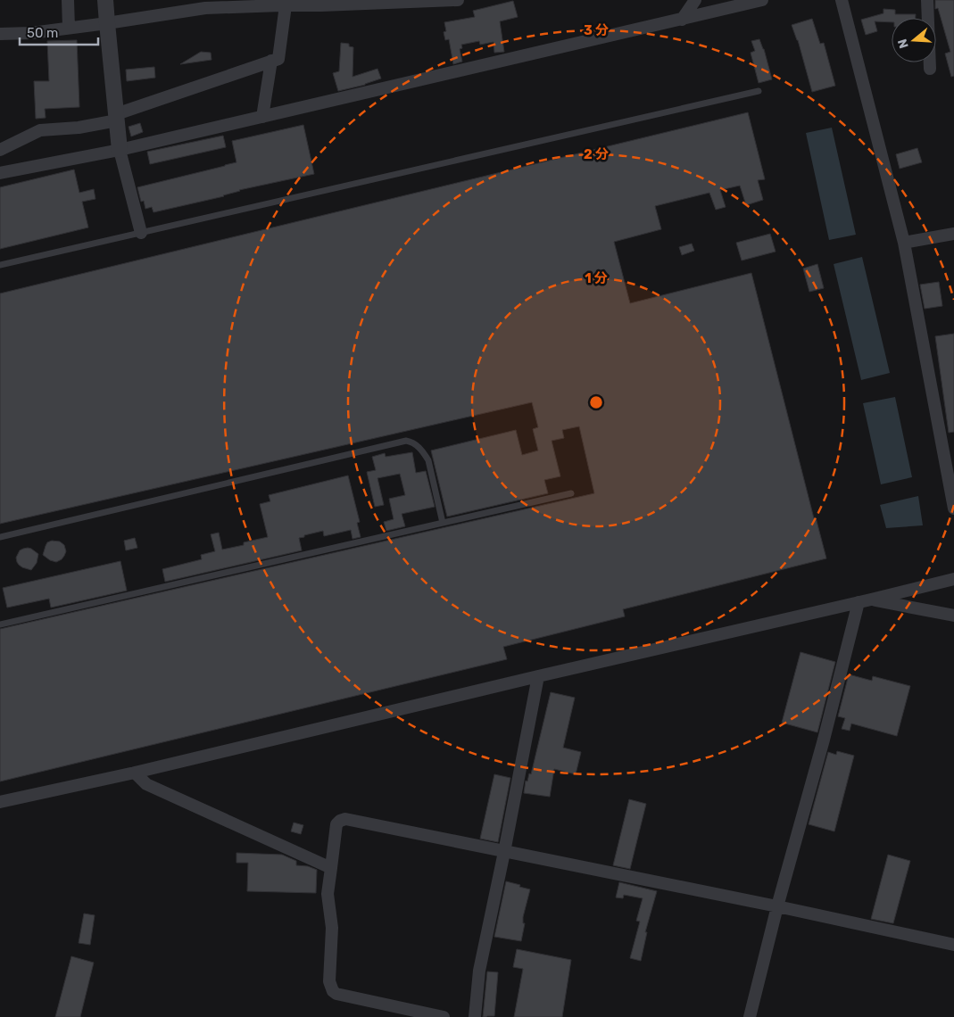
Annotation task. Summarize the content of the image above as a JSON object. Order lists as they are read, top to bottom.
{
  "scale_bar": "50 m",
  "north": "left",
  "rings": ["3 分", "2 分", "1 分"]
}
